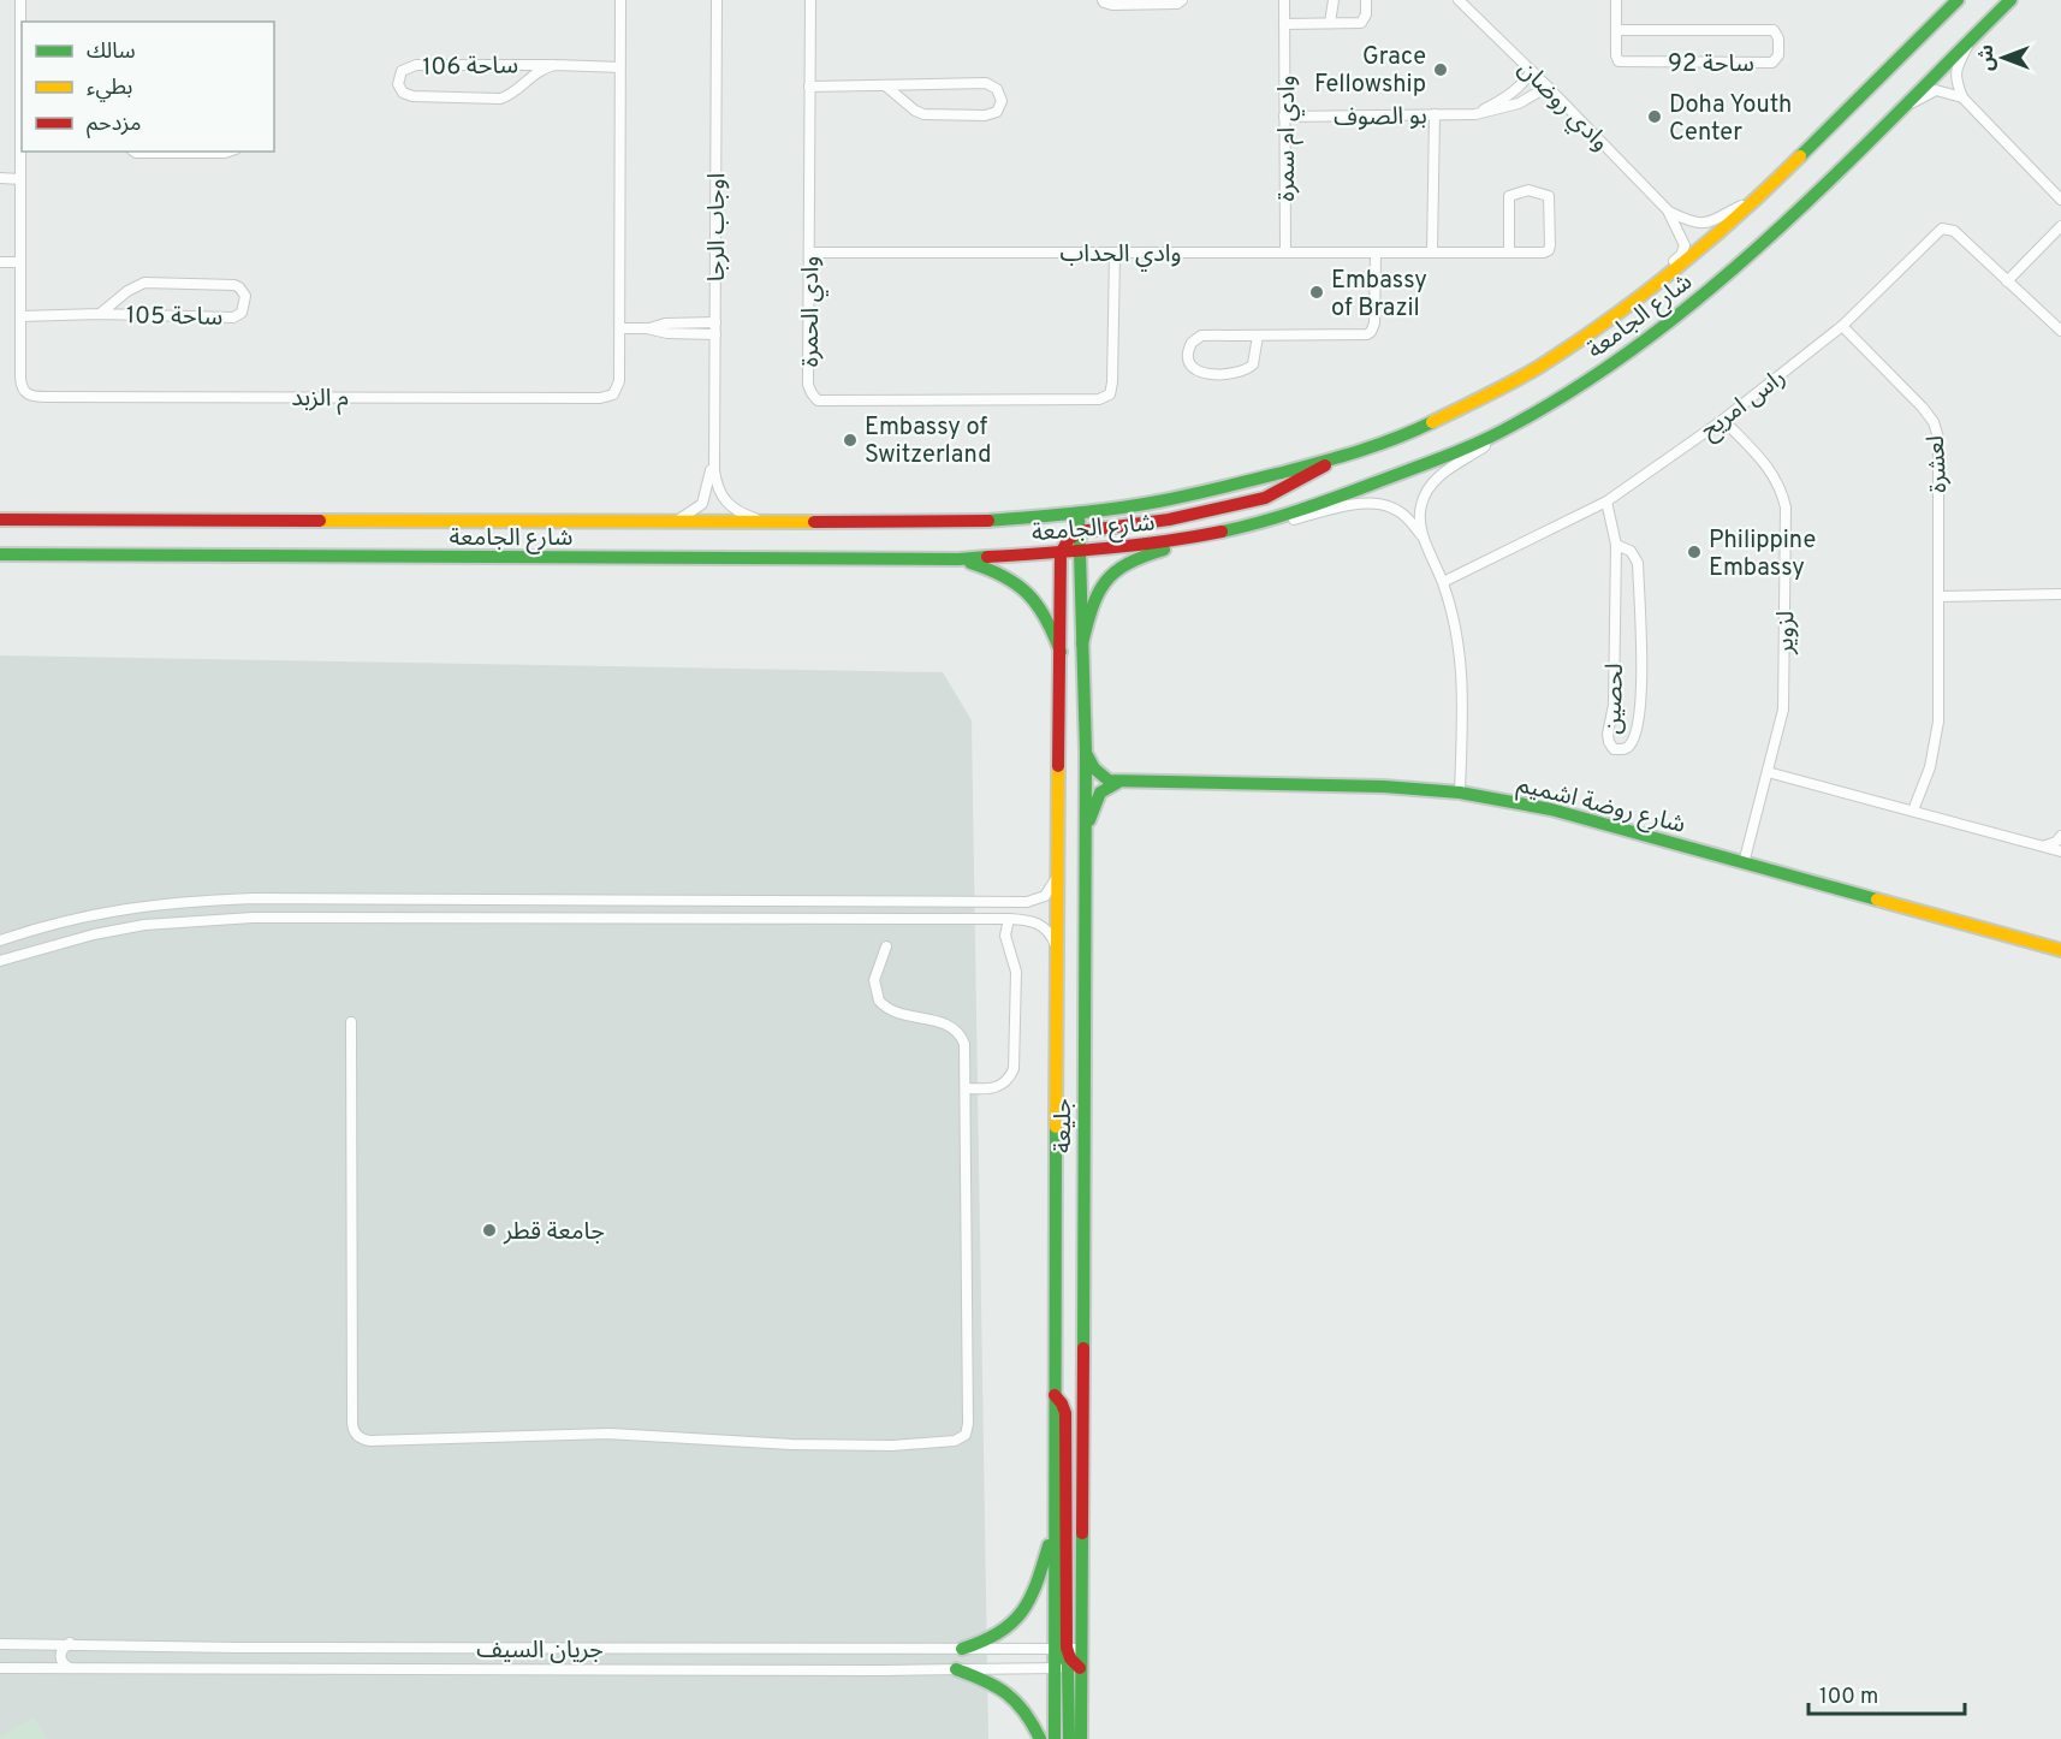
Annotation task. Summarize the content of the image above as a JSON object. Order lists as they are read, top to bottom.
{
  "streets": {
    "main road": ["شارع الجامعة", "شارع روضة اشميم", "جليعة"],
    "street": [
      "ساحة 92",
      "ساحة 106",
      "وادي روضان",
      "بو الصوف",
      "وادي ام سمرة",
      "اوجاب الرجا",
      "وادي الحداب",
      "وادي الحمرة",
      "ساحة 105",
      "م الزبد",
      "راس امريح",
      "لعشرة",
      "لزوير",
      "لحصين",
      "جريان السيف"
    ]
  },
  "crossings": [
    ["ساحة 106", "م الزبد"],
    ["وادي روضان", "بو الصوف"],
    ["وادي روضان", "شارع الجامعة"],
    ["بو الصوف", "وادي ام سمرة"],
    ["وادي ام سمرة", "وادي الحداب"],
    ["اوجاب الرجا", "شارع الجامعة"],
    ["وادي الحداب", "وادي الحمرة"],
    ["ساحة 105", "م الزبد"],
    ["شارع الجامعة", "جليعة"],
    ["راس امريح", "لعشرة"],
    ["راس امريح", "لزوير"],
    ["راس امريح", "لحصين"],
    ["لزوير", "شارع روضة اشميم"],
    ["جليعة", "جريان السيف"]
  ],
  "places": [
    "Grace Fellowship",
    "Doha Youth Center",
    "Embassy of Brazil",
    "Embassy of Switzerland",
    "Philippine Embassy",
    "جامعة قطر"
  ],
  "legend": ["سالك", "بطيء", "مزدحم"],
  "scale_bar": "100 m",
  "north": "left"
}
